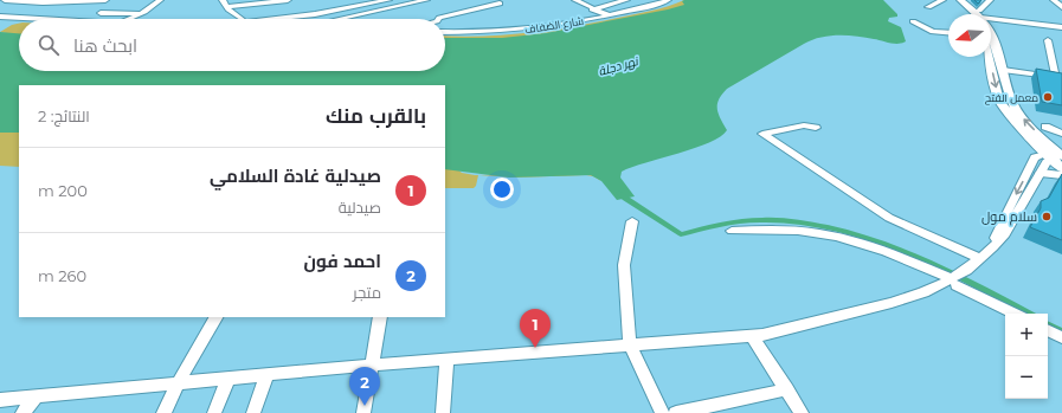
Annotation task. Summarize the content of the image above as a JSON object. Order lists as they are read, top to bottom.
{
  "streets": {
    "street": ["شارع الضفاف"]
  },
  "water": ["نهر دجلة"],
  "places": ["معمل الفتح", "سلام مول"],
  "north": "left",
  "page": {
    "search": "ابحث هنا",
    "heading": ["بالقرب منك", "النتائج: 2"],
    "list": [
      {
        "mark": "1",
        "name": "صيدلية غادة السلامي",
        "note": "صيدلية",
        "value": "200 m"
      },
      {
        "mark": "2",
        "name": "احمد فون",
        "note": "متجر",
        "value": "260 m"
      }
    ],
    "pins": ["1", "2"],
    "map_buttons": ["+", "−"]
  }
}
